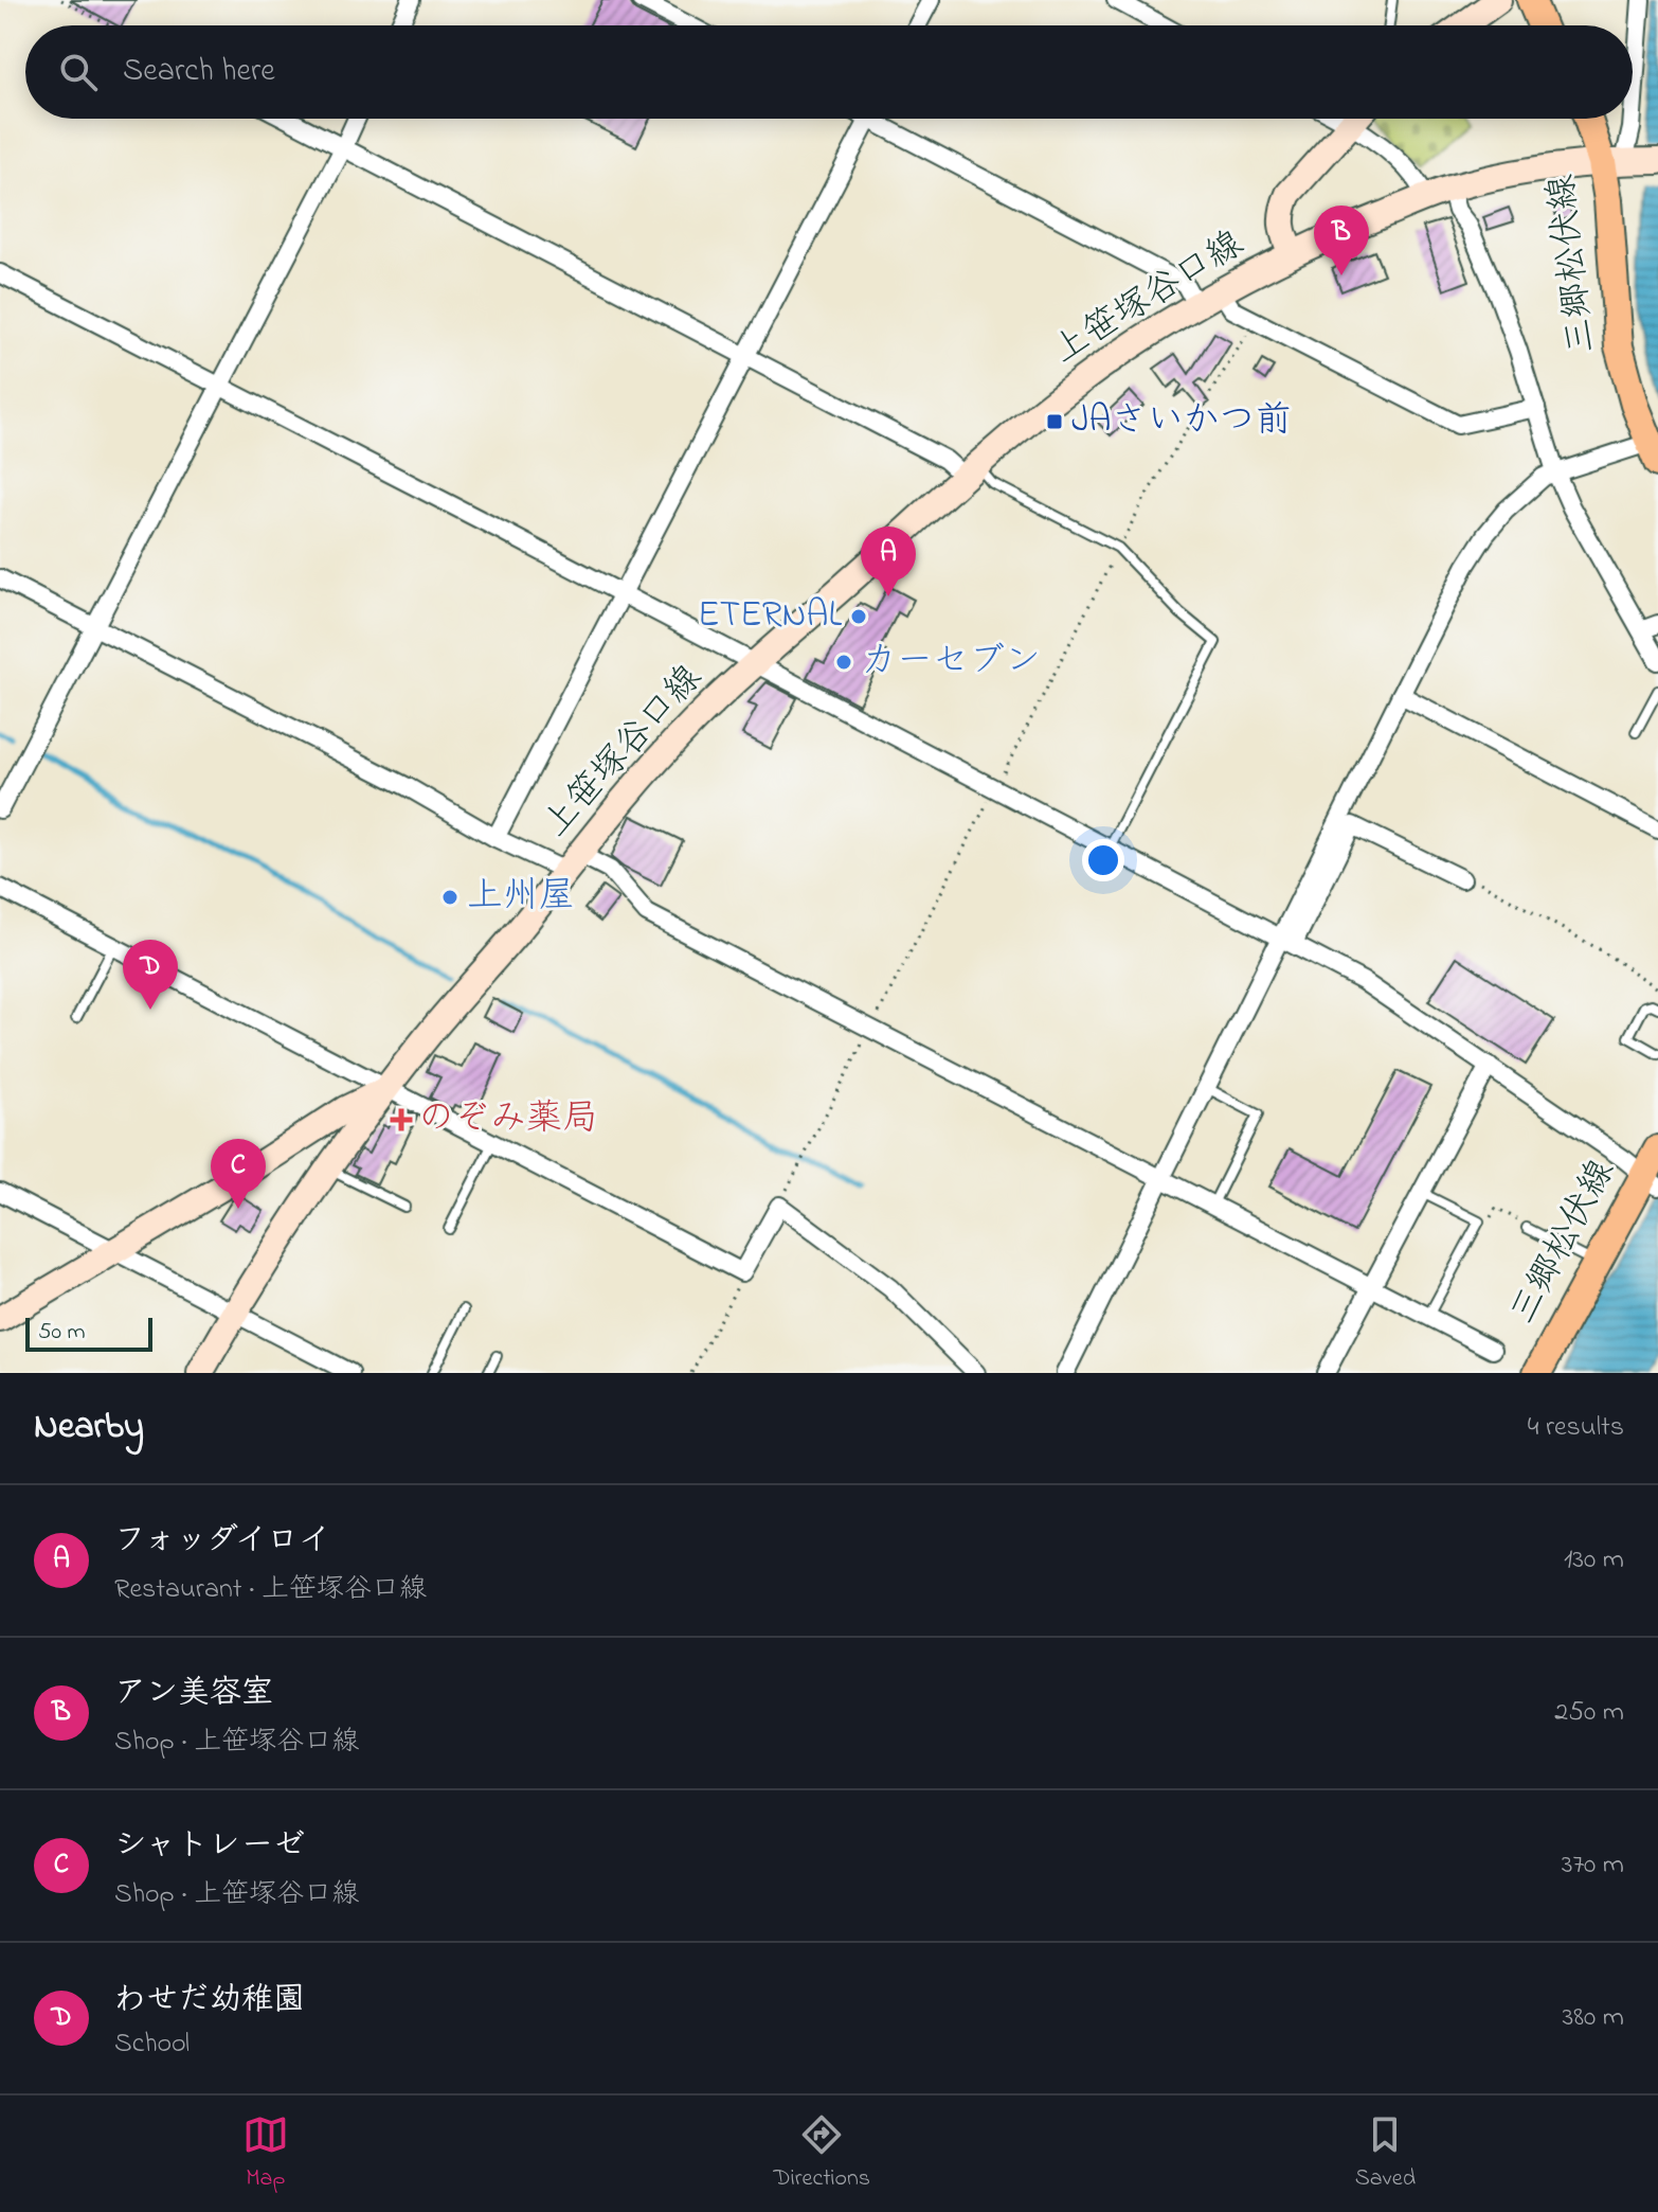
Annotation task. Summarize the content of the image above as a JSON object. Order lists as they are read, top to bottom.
{
  "streets": {
    "main road": ["三郷松伏線", "上笹塚谷口線"]
  },
  "crossings": [
    ["三郷松伏線", "上笹塚谷口線"]
  ],
  "places": {
    "transit": ["JAさいかつ前"],
    "other": ["ETERNAL", "カーセブン", "上州屋"],
    "health": ["のぞみ薬局"]
  },
  "scale_bar": "50 m",
  "page": {
    "search": "Search here",
    "pins": [
      "B",
      "A",
      "D",
      "C"
    ],
    "scale": "50 m",
    "heading": ["Nearby", "4 results"],
    "list": [
      {
        "mark": "A",
        "name": "フォッダイロイ",
        "note": "Restaurant · 上笹塚谷口線",
        "value": "130 m"
      },
      {
        "mark": "B",
        "name": "アン美容室",
        "note": "Shop · 上笹塚谷口線",
        "value": "250 m"
      },
      {
        "mark": "C",
        "name": "シャトレーゼ",
        "note": "Shop · 上笹塚谷口線",
        "value": "370 m"
      },
      {
        "mark": "D",
        "name": "わせだ幼稚園",
        "note": "School",
        "value": "380 m"
      }
    ],
    "nav": ["Map", "Directions", "Saved"]
  }
}
